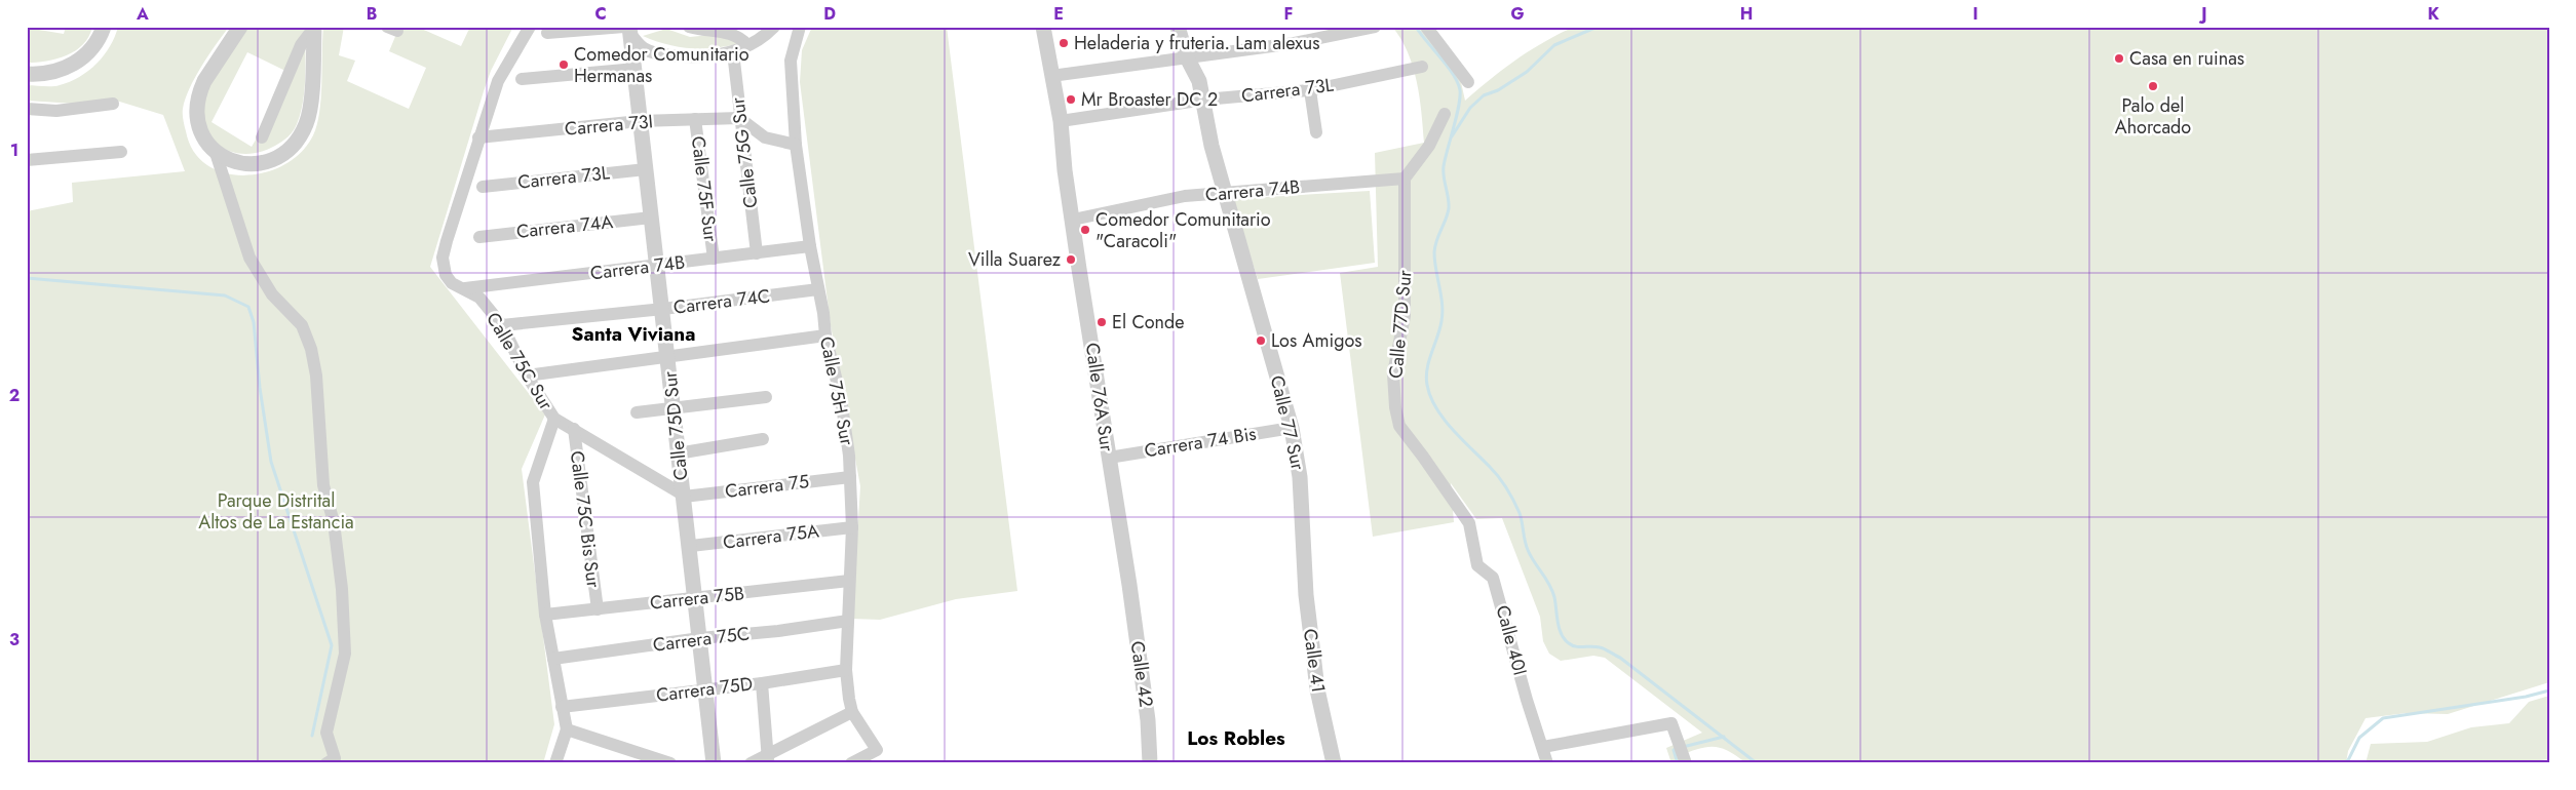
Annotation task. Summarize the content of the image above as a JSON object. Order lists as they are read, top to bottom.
{
  "streets": {
    "street": [
      "Carrera 73L",
      "Carrera 73I",
      "Calle 75G Sur",
      "Calle 75F Sur",
      "Carrera 74B",
      "Carrera 74A",
      "Carrera 74C",
      "Calle 77D Sur",
      "Calle 75C Sur",
      "Calle 75H Sur",
      "Calle 76A Sur",
      "Calle 77 Sur",
      "Calle 75D Sur",
      "Carrera 74 Bis",
      "Carrera 75",
      "Calle 75C Bis Sur",
      "Carrera 75A",
      "Carrera 75B",
      "Carrera 75C",
      "Calle 40I",
      "Calle 41",
      "Calle 42",
      "Carrera 75D"
    ]
  },
  "crossings": [
    ["Carrera 73L", "Calle 76A Sur"],
    ["Carrera 73L", "Calle 77 Sur"],
    ["Carrera 73L", "Calle 75D Sur"],
    ["Carrera 73I", "Calle 75G Sur"],
    ["Carrera 73I", "Calle 75F Sur"],
    ["Carrera 73I", "Calle 75C Sur"],
    ["Carrera 73I", "Calle 75D Sur"],
    ["Calle 75G Sur", "Carrera 74B"],
    ["Calle 75F Sur", "Carrera 74B"],
    ["Carrera 74B", "Calle 77D Sur"],
    ["Carrera 74B", "Calle 75C Sur"],
    ["Carrera 74B", "Calle 75H Sur"],
    ["Carrera 74B", "Calle 76A Sur"],
    ["Carrera 74B", "Calle 77 Sur"],
    ["Carrera 74B", "Calle 75D Sur"],
    ["Carrera 74A", "Calle 75D Sur"],
    ["Carrera 74C", "Calle 75C Sur"],
    ["Carrera 74C", "Calle 75H Sur"],
    ["Carrera 74C", "Calle 75D Sur"],
    ["Calle 77D Sur", "Calle 40I"],
    ["Calle 75C Sur", "Carrera 75B"],
    ["Calle 75C Sur", "Carrera 75C"],
    ["Calle 75C Sur", "Carrera 75D"],
    ["Calle 75H Sur", "Carrera 75"],
    ["Calle 75H Sur", "Carrera 75A"],
    ["Calle 75H Sur", "Carrera 75B"],
    ["Calle 75H Sur", "Carrera 75C"],
    ["Calle 75H Sur", "Carrera 75D"],
    ["Calle 76A Sur", "Carrera 74 Bis"],
    ["Calle 76A Sur", "Calle 42"],
    ["Calle 77 Sur", "Carrera 74 Bis"],
    ["Calle 77 Sur", "Calle 41"],
    ["Calle 75D Sur", "Carrera 75"],
    ["Calle 75D Sur", "Carrera 75A"],
    ["Calle 75D Sur", "Carrera 75B"],
    ["Calle 75D Sur", "Carrera 75C"],
    ["Calle 75D Sur", "Carrera 75D"],
    ["Calle 75C Bis Sur", "Carrera 75B"]
  ],
  "districts": ["Santa Viviana", "Los Robles"],
  "parks": ["Parque Distrital Altos de La Estancia"],
  "places": [
    "Heladeria y fruteria. Lam alexus",
    "Casa en ruinas",
    "Comedor Comunitario Hermanas",
    "Palo del Ahorcado",
    "Mr Broaster DC 2",
    "Comedor Comunitario \"Caracoli\"",
    "Villa Suarez",
    "El Conde",
    "Los Amigos"
  ],
  "grid": {
    "columns": [
      "A",
      "B",
      "C",
      "D",
      "E",
      "F",
      "G",
      "H",
      "I",
      "J",
      "K"
    ],
    "rows": ["1", "2", "3"]
  }
}
